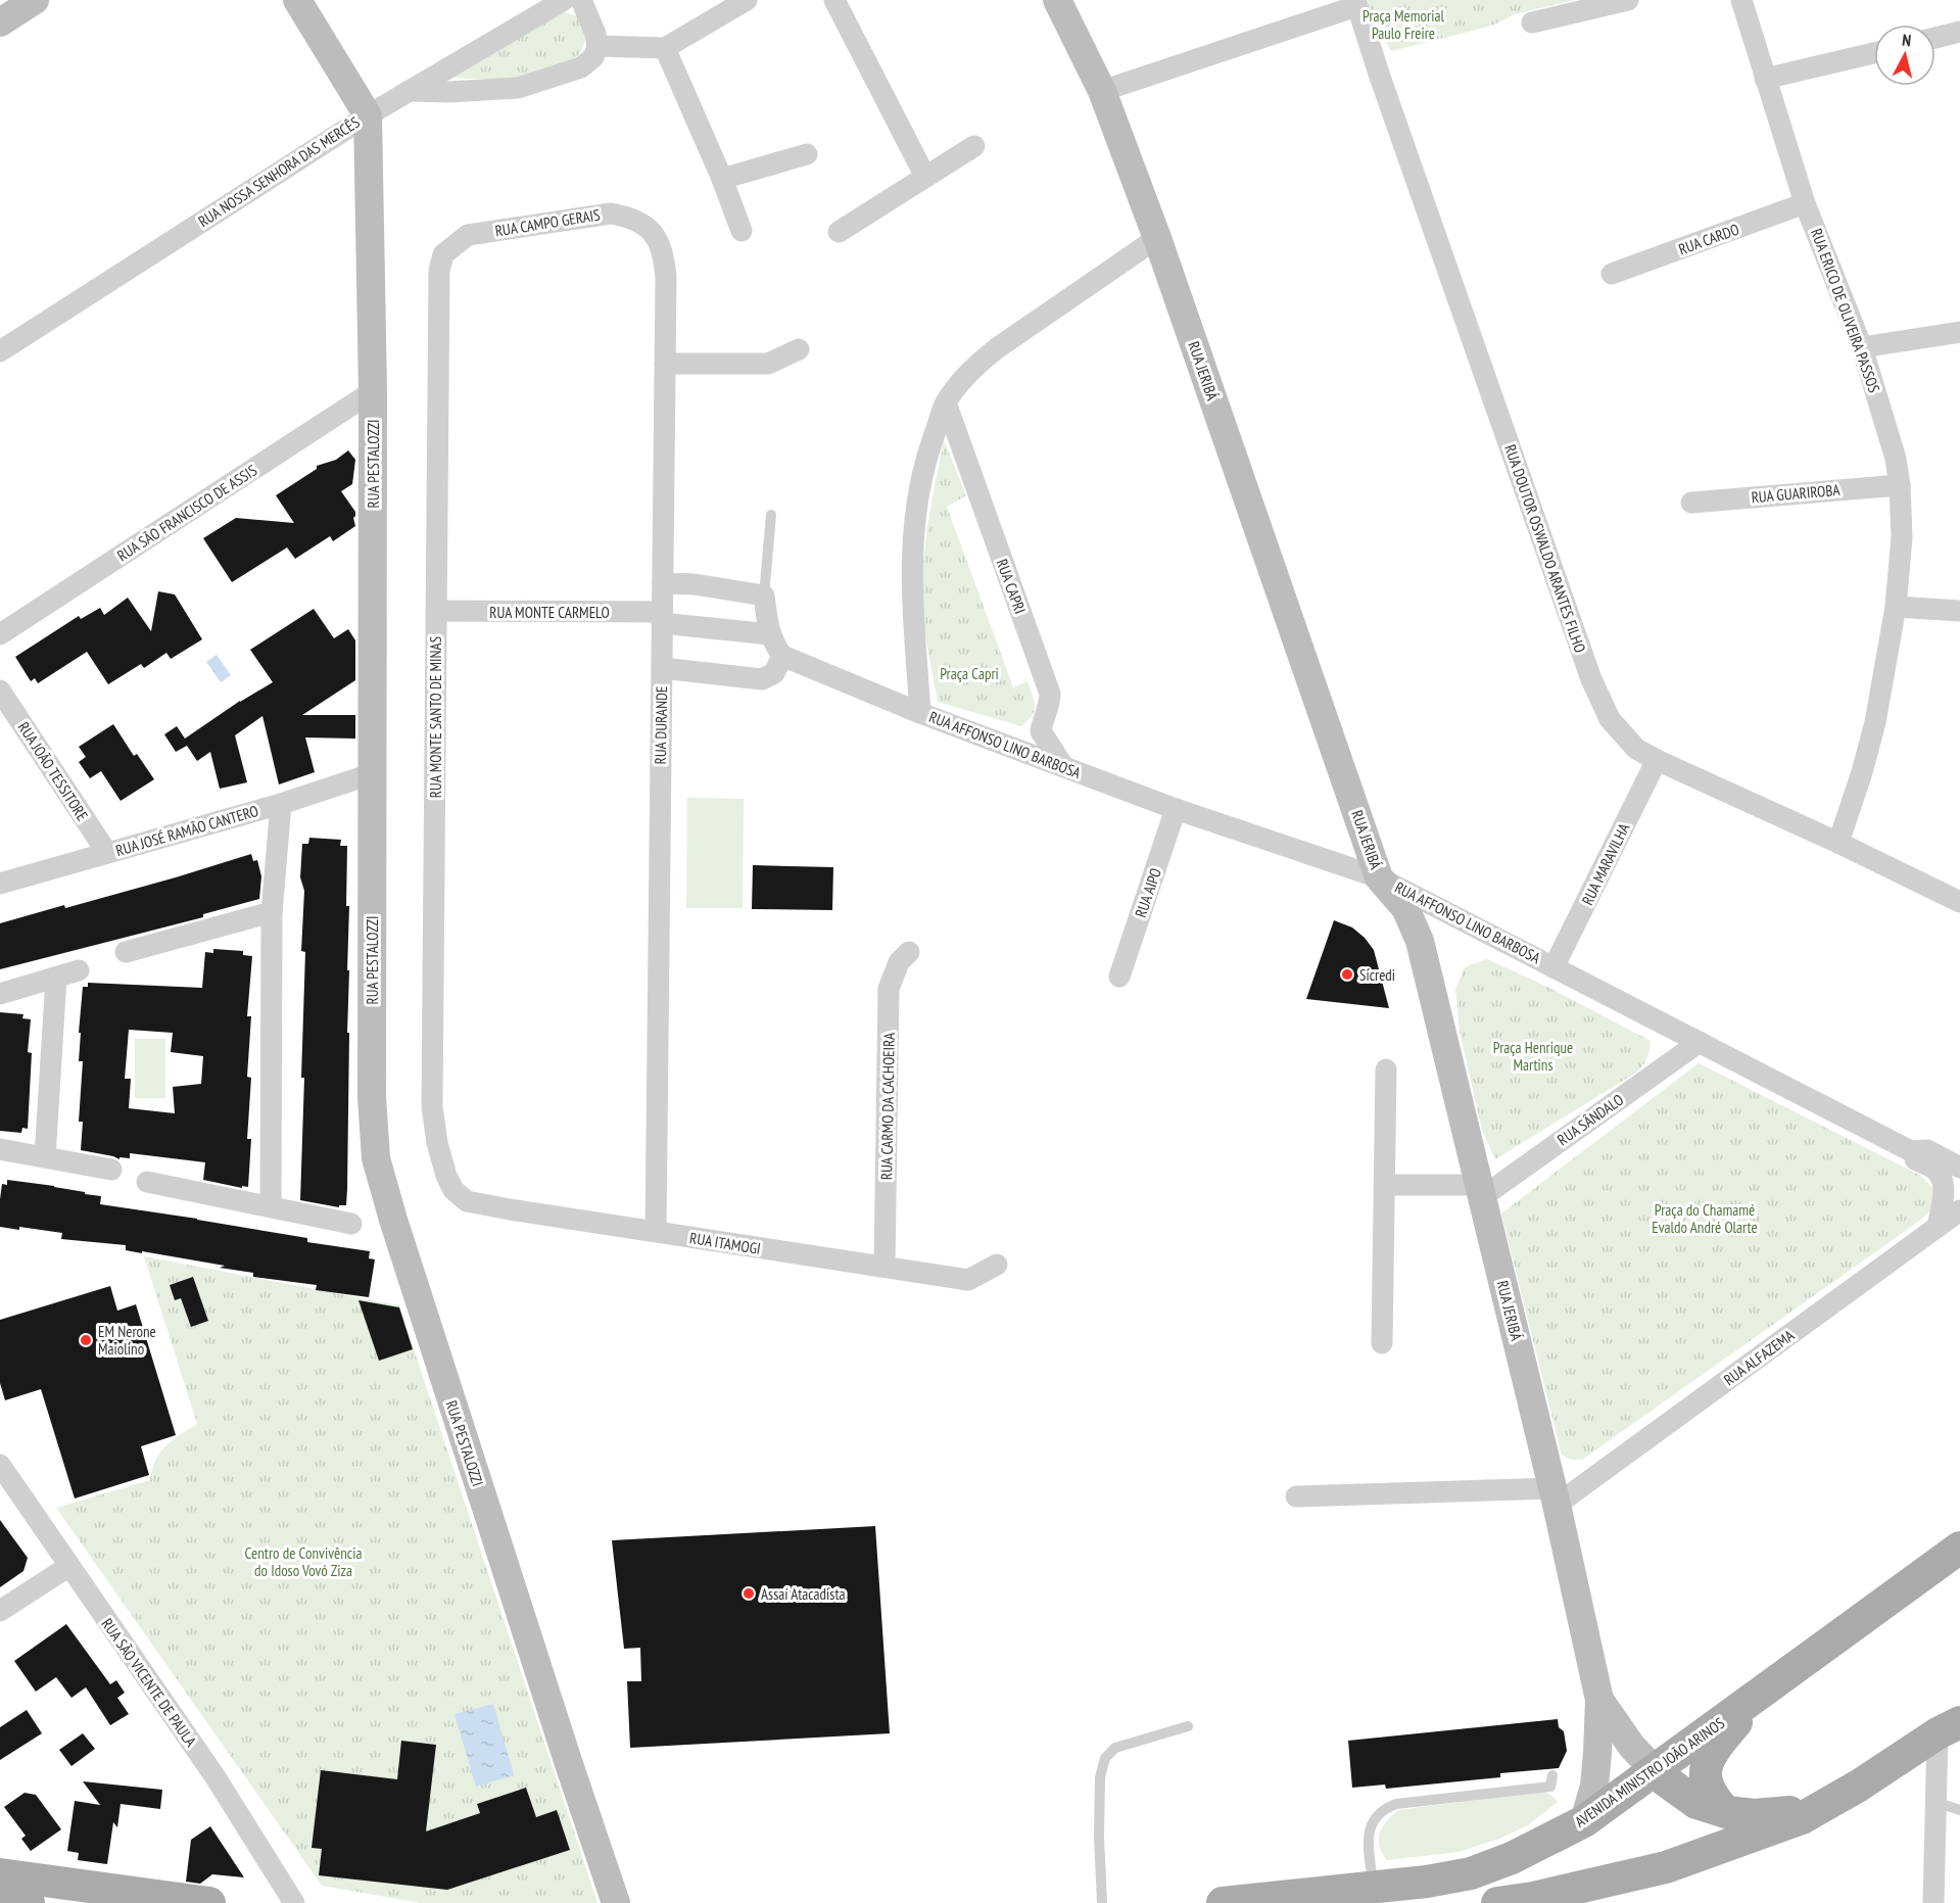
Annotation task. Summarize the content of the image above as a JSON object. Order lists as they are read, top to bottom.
{
  "streets": {
    "main road": ["AVENIDA MINISTRO JOÃO ARINOS"],
    "street": [
      "RUA NOSSA SENHORA DAS MERCÊS",
      "RUA CAMPO GERAIS",
      "RUA CARDO",
      "RUA ERICO DE OLIVEIRA PASSOS",
      "RUA JERIBÁ",
      "RUA PESTALOZZI",
      "RUA GUARIROBA",
      "RUA SÃO FRANCISCO DE ASSIS",
      "RUA DOUTOR OSWALDO ARANTES FILHO",
      "RUA CAPRI",
      "RUA MONTE CARMELO",
      "RUA MONTE SANTO DE MINAS",
      "RUA DURANDE",
      "RUA AFFONSO LINO BARBOSA",
      "RUA JOÃO TESSITORE",
      "RUA JOSÉ RAMÃO CANTERO",
      "RUA MARAVILHA",
      "RUA AIPO",
      "RUA CARMO DA CACHOEIRA",
      "RUA SÂNDALO",
      "RUA ITAMOGI",
      "RUA ALFAZEMA",
      "RUA SÃO VICENTE DE PAULA"
    ]
  },
  "crossings": [
    ["RUA NOSSA SENHORA DAS MERCÊS", "RUA PESTALOZZI"],
    ["RUA CAMPO GERAIS", "RUA MONTE SANTO DE MINAS"],
    ["RUA CAMPO GERAIS", "RUA DURANDE"],
    ["RUA CARDO", "RUA ERICO DE OLIVEIRA PASSOS"],
    ["RUA ERICO DE OLIVEIRA PASSOS", "RUA GUARIROBA"],
    ["RUA ERICO DE OLIVEIRA PASSOS", "RUA DOUTOR OSWALDO ARANTES FILHO"],
    ["RUA JERIBÁ", "RUA AFFONSO LINO BARBOSA"],
    ["RUA JERIBÁ", "RUA SÂNDALO"],
    ["RUA JERIBÁ", "RUA ALFAZEMA"],
    ["RUA PESTALOZZI", "RUA SÃO FRANCISCO DE ASSIS"],
    ["RUA PESTALOZZI", "RUA JOSÉ RAMÃO CANTERO"],
    ["RUA DOUTOR OSWALDO ARANTES FILHO", "RUA MARAVILHA"],
    ["RUA CAPRI", "RUA AFFONSO LINO BARBOSA"],
    ["RUA MONTE CARMELO", "RUA MONTE SANTO DE MINAS"],
    ["RUA MONTE CARMELO", "RUA DURANDE"],
    ["RUA MONTE SANTO DE MINAS", "RUA ITAMOGI"],
    ["RUA DURANDE", "RUA ITAMOGI"],
    ["RUA AFFONSO LINO BARBOSA", "RUA MARAVILHA"],
    ["RUA AFFONSO LINO BARBOSA", "RUA AIPO"],
    ["RUA AFFONSO LINO BARBOSA", "RUA SÂNDALO"],
    ["RUA AFFONSO LINO BARBOSA", "RUA ALFAZEMA"],
    ["RUA JOÃO TESSITORE", "RUA JOSÉ RAMÃO CANTERO"],
    ["RUA CARMO DA CACHOEIRA", "RUA ITAMOGI"]
  ],
  "parks": [
    "Praça Memorial Paulo Freire",
    "Praça Capri",
    "Praça Henrique Martins",
    "Praça do Chamamé Evaldo André Olarte",
    "Centro de Convivência do Idoso Vovó Ziza"
  ],
  "places": ["Sicredi", "EM Nerone Maiolino", "Assaí Atacadista"],
  "north": "top"
}
